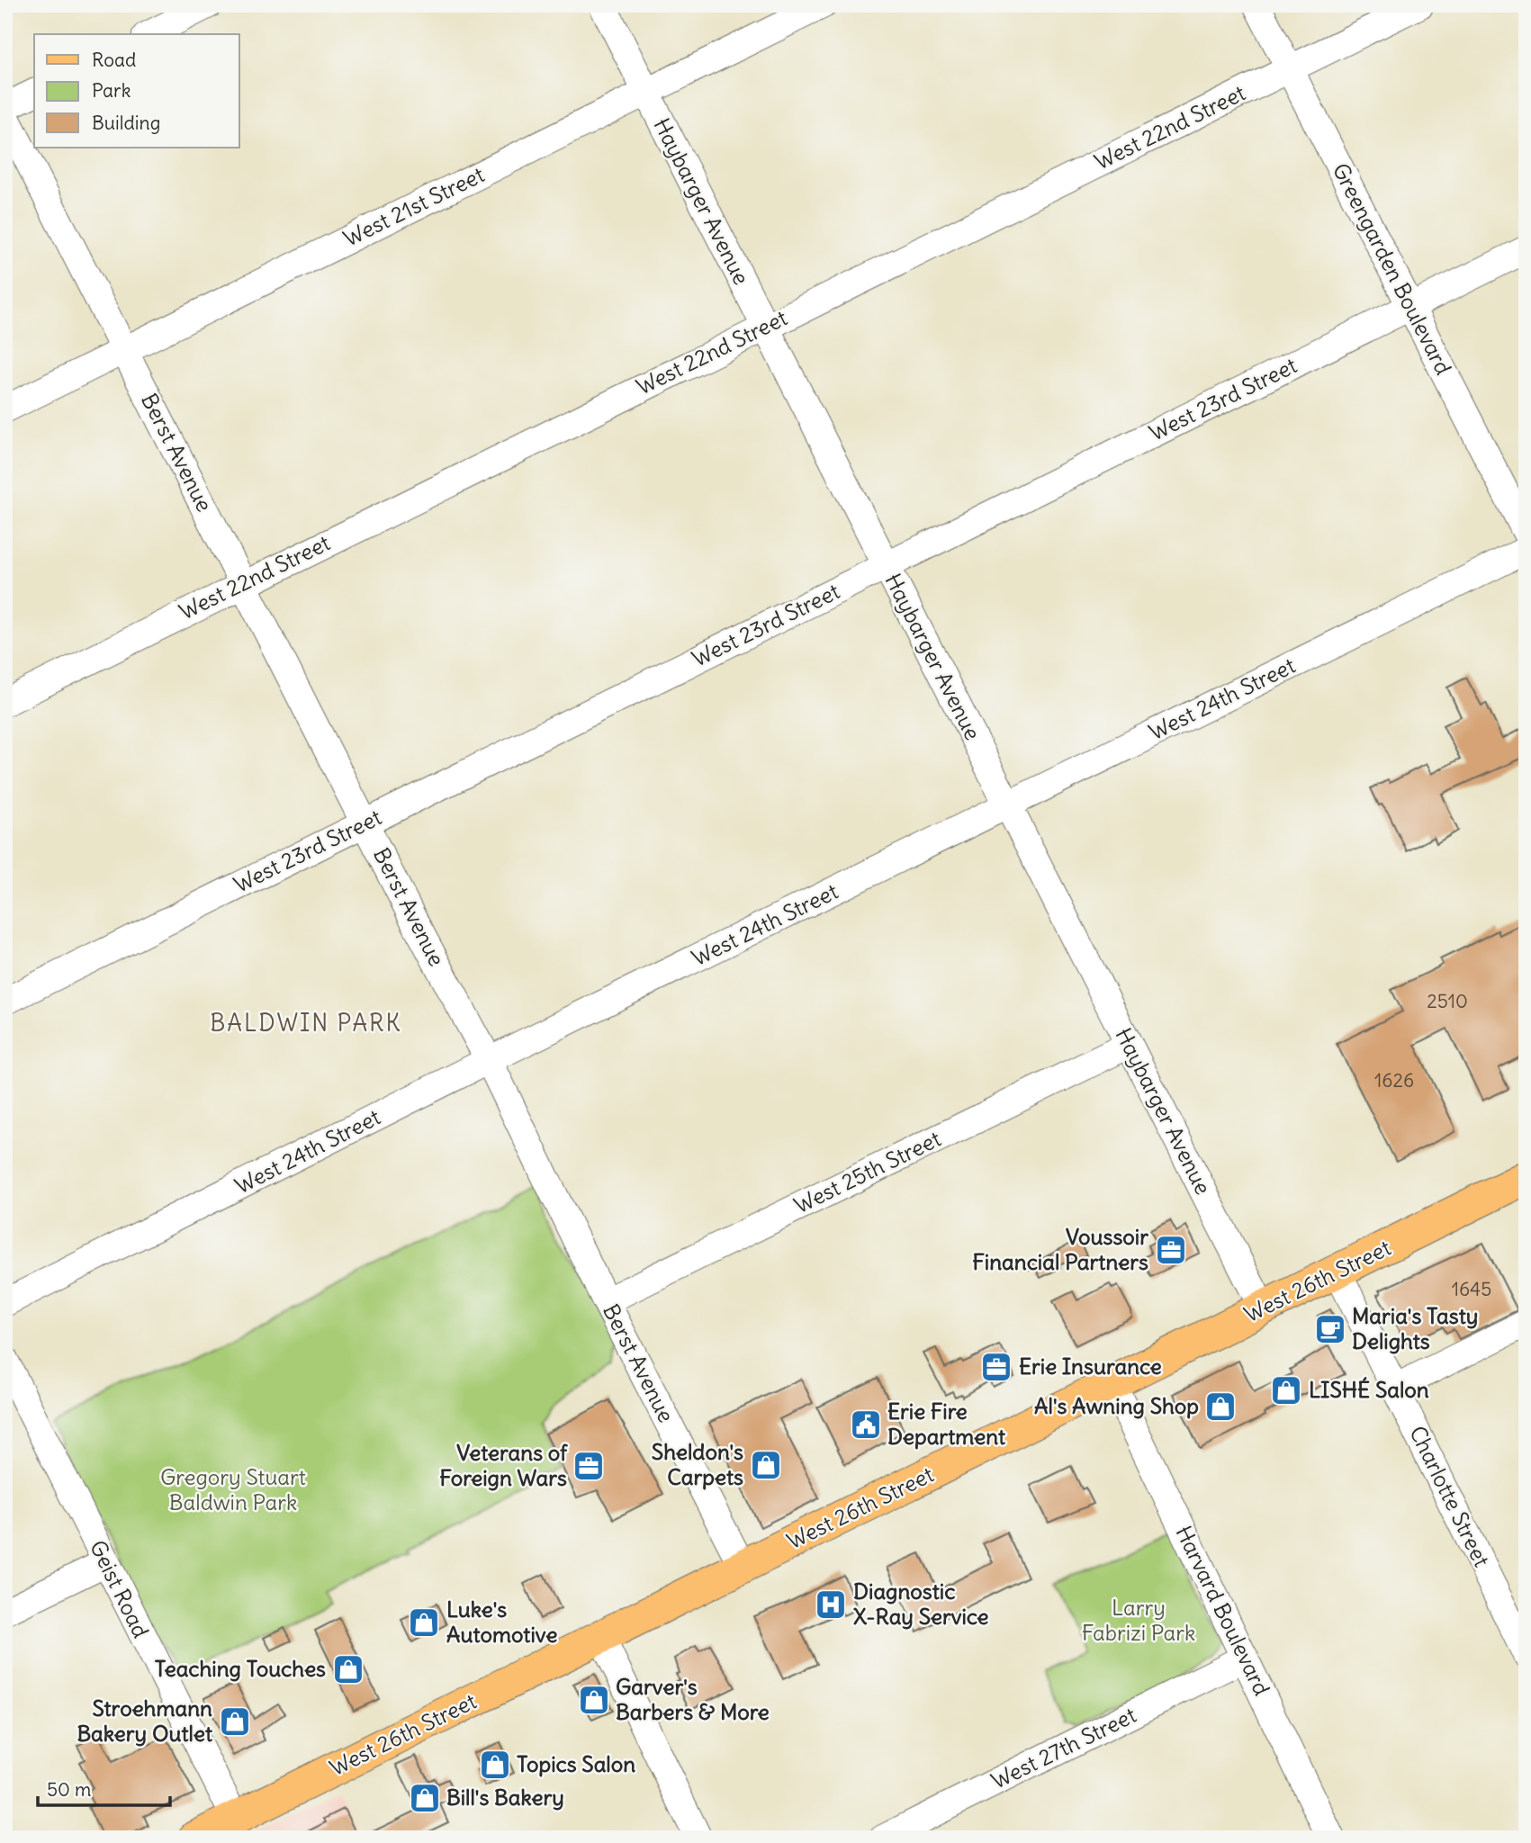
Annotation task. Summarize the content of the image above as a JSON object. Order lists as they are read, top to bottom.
{
  "streets": {
    "main road": ["West 26th Street"],
    "street": [
      "West 22nd Street",
      "Haybarger Avenue",
      "West 21st Street",
      "Greengarden Boulevard",
      "West 23rd Street",
      "Berst Avenue",
      "West 24th Street",
      "West 25th Street",
      "Charlotte Street",
      "Geist Road",
      "Harvard Boulevard",
      "West 27th Street"
    ]
  },
  "crossings": [
    ["West 22nd Street", "Haybarger Avenue"],
    ["West 22nd Street", "Greengarden Boulevard"],
    ["West 22nd Street", "Berst Avenue"],
    ["Haybarger Avenue", "West 21st Street"],
    ["Haybarger Avenue", "West 23rd Street"],
    ["Haybarger Avenue", "West 24th Street"],
    ["Haybarger Avenue", "West 25th Street"],
    ["Haybarger Avenue", "West 26th Street"],
    ["West 21st Street", "Berst Avenue"],
    ["Greengarden Boulevard", "West 23rd Street"],
    ["West 23rd Street", "Berst Avenue"],
    ["Berst Avenue", "West 24th Street"],
    ["Berst Avenue", "West 25th Street"],
    ["Berst Avenue", "West 26th Street"],
    ["West 26th Street", "Charlotte Street"],
    ["West 26th Street", "Geist Road"],
    ["West 26th Street", "Harvard Boulevard"],
    ["Harvard Boulevard", "West 27th Street"]
  ],
  "districts": ["BALDWIN PARK"],
  "parks": ["Gregory Stuart Baldwin Park", "Larry Fabrizi Park"],
  "places": {
    "office": ["Voussoir Financial Partners", "Erie Insurance", "Veterans of Foreign Wars"],
    "cafe": ["Maria's Tasty Delights"],
    "shop": [
      "LISHÉ Salon",
      "Al's Awning Shop",
      "Sheldon's Carpets",
      "Luke's Automotive",
      "Teaching Touches",
      "Garver's Barbers & More",
      "Stroehmann Bakery Outlet",
      "Topics Salon",
      "Bill's Bakery"
    ],
    "public building": ["Erie Fire Department"],
    "hospital": ["Diagnostic X-Ray Service"]
  },
  "house_numbers": ["2510", "1626", "1645"],
  "legend": ["Road", "Park", "Building"],
  "scale_bar": "50 m"
}
